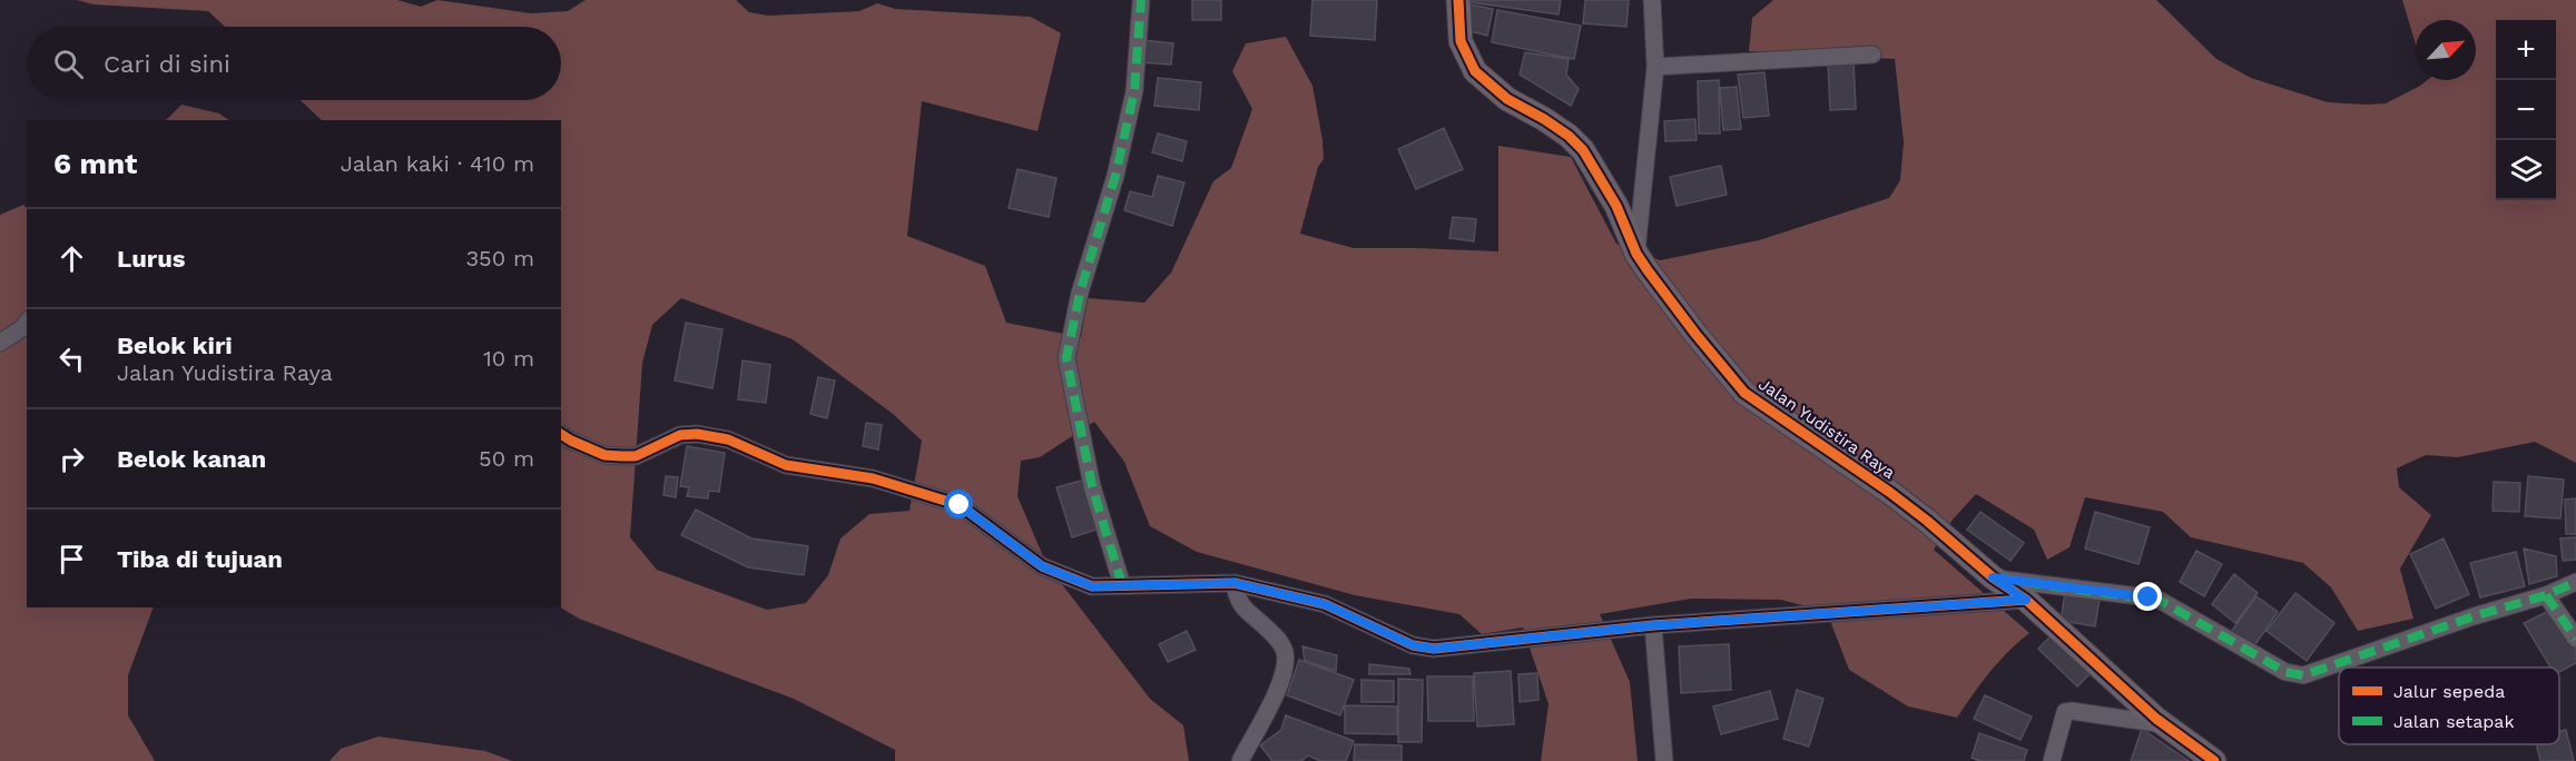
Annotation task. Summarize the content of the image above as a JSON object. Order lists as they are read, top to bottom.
{
  "streets": {
    "street": ["Jalan Yudistira Raya"]
  },
  "legend": ["Jalur sepeda", "Jalan setapak"],
  "north": "top right",
  "page": {
    "map_buttons": ["+", "−"],
    "search": "Cari di sini",
    "heading": ["6 mnt", "Jalan kaki · 410 m"],
    "list": [
      ["Lurus", "350 m"],
      ["Belok kiri", "Jalan Yudistira Raya", "10 m"],
      ["Belok kanan", "50 m"],
      "Tiba di tujuan"
    ]
  }
}
